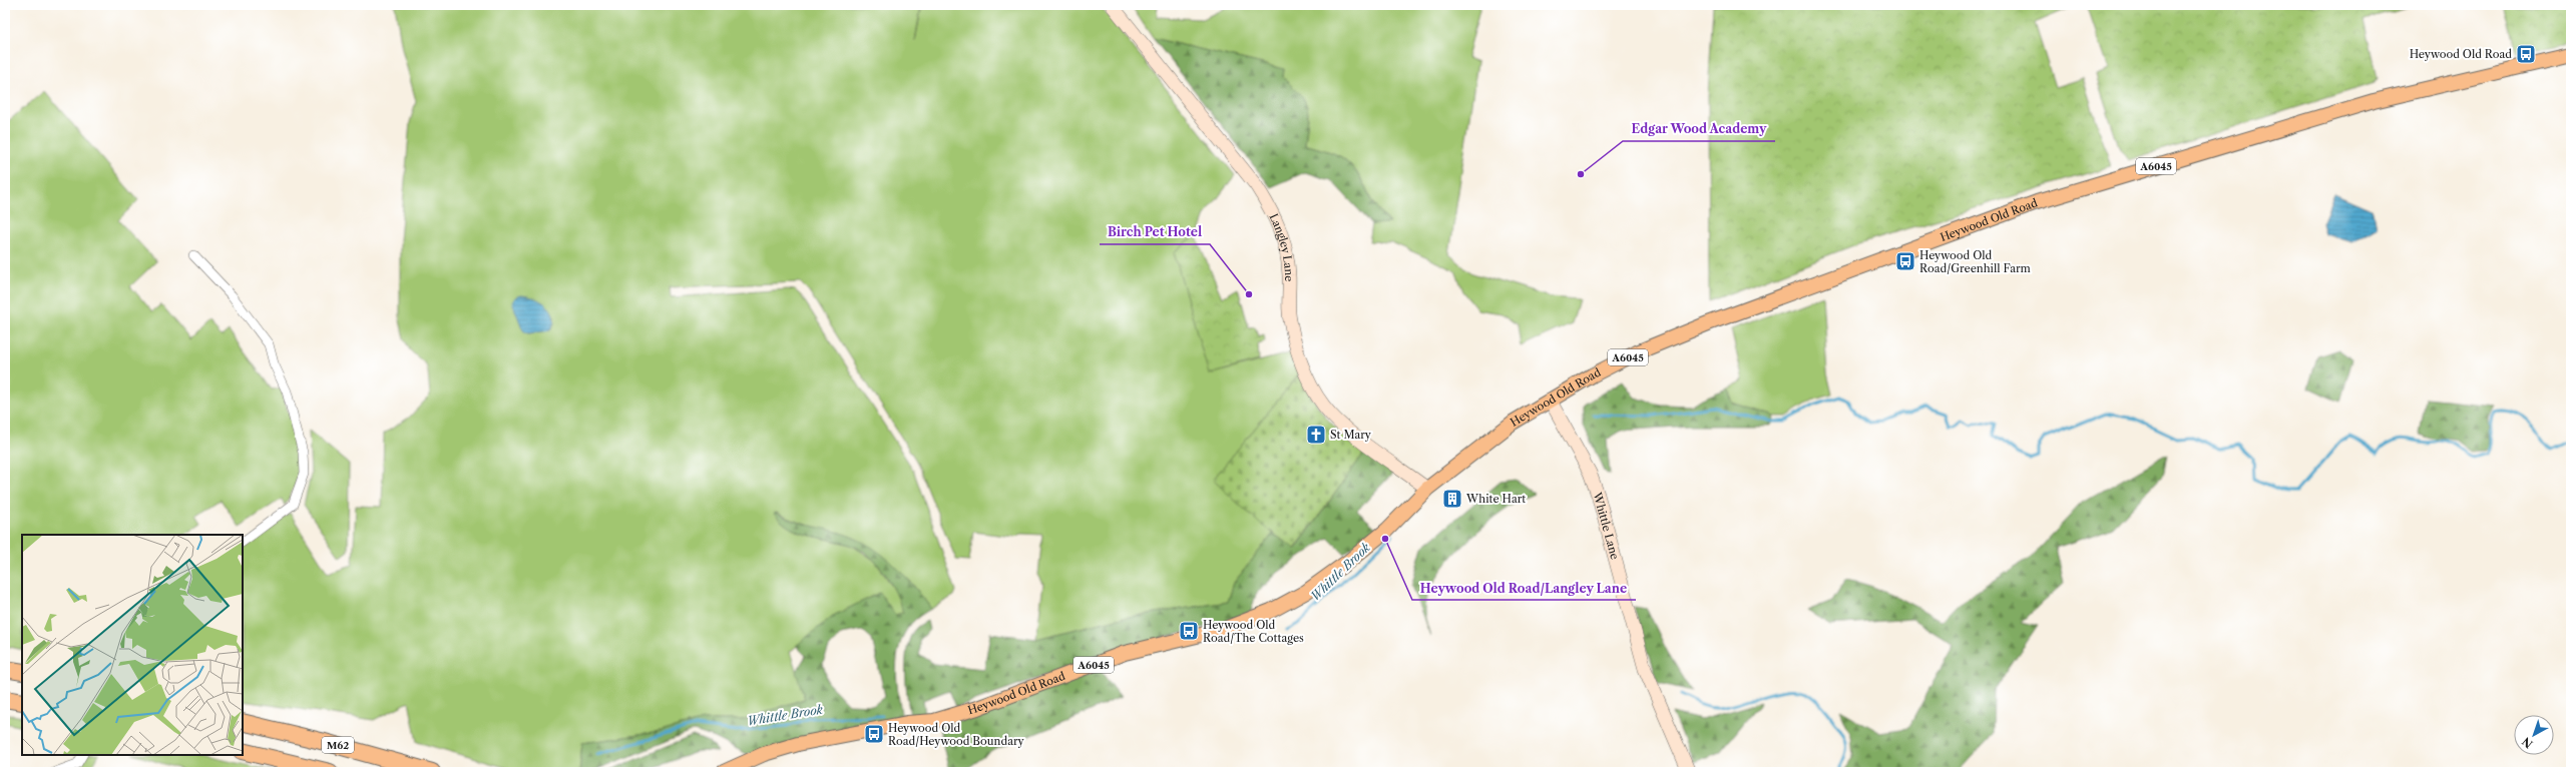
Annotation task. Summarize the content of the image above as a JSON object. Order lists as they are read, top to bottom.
{
  "streets": {
    "highway": ["M62"],
    "main road": ["A6045", "Heywood Old Road"],
    "street": ["Langley Lane", "Whittle Lane"]
  },
  "crossings": [
    ["Heywood Old Road", "Langley Lane"],
    ["Heywood Old Road", "Whittle Lane"]
  ],
  "water": ["Whittle Brook"],
  "places": {
    "bus stop": [
      "Heywood Old Road",
      "Heywood Old Road/Greenhill Farm",
      "Heywood Old Road/The Cottages",
      "Heywood Old Road/Heywood Boundary"
    ],
    "other": ["Edgar Wood Academy", "Birch Pet Hotel", "Heywood Old Road/Langley Lane"],
    "church": ["St Mary"],
    "building": ["White Hart"]
  },
  "north": "bottom left"
}
